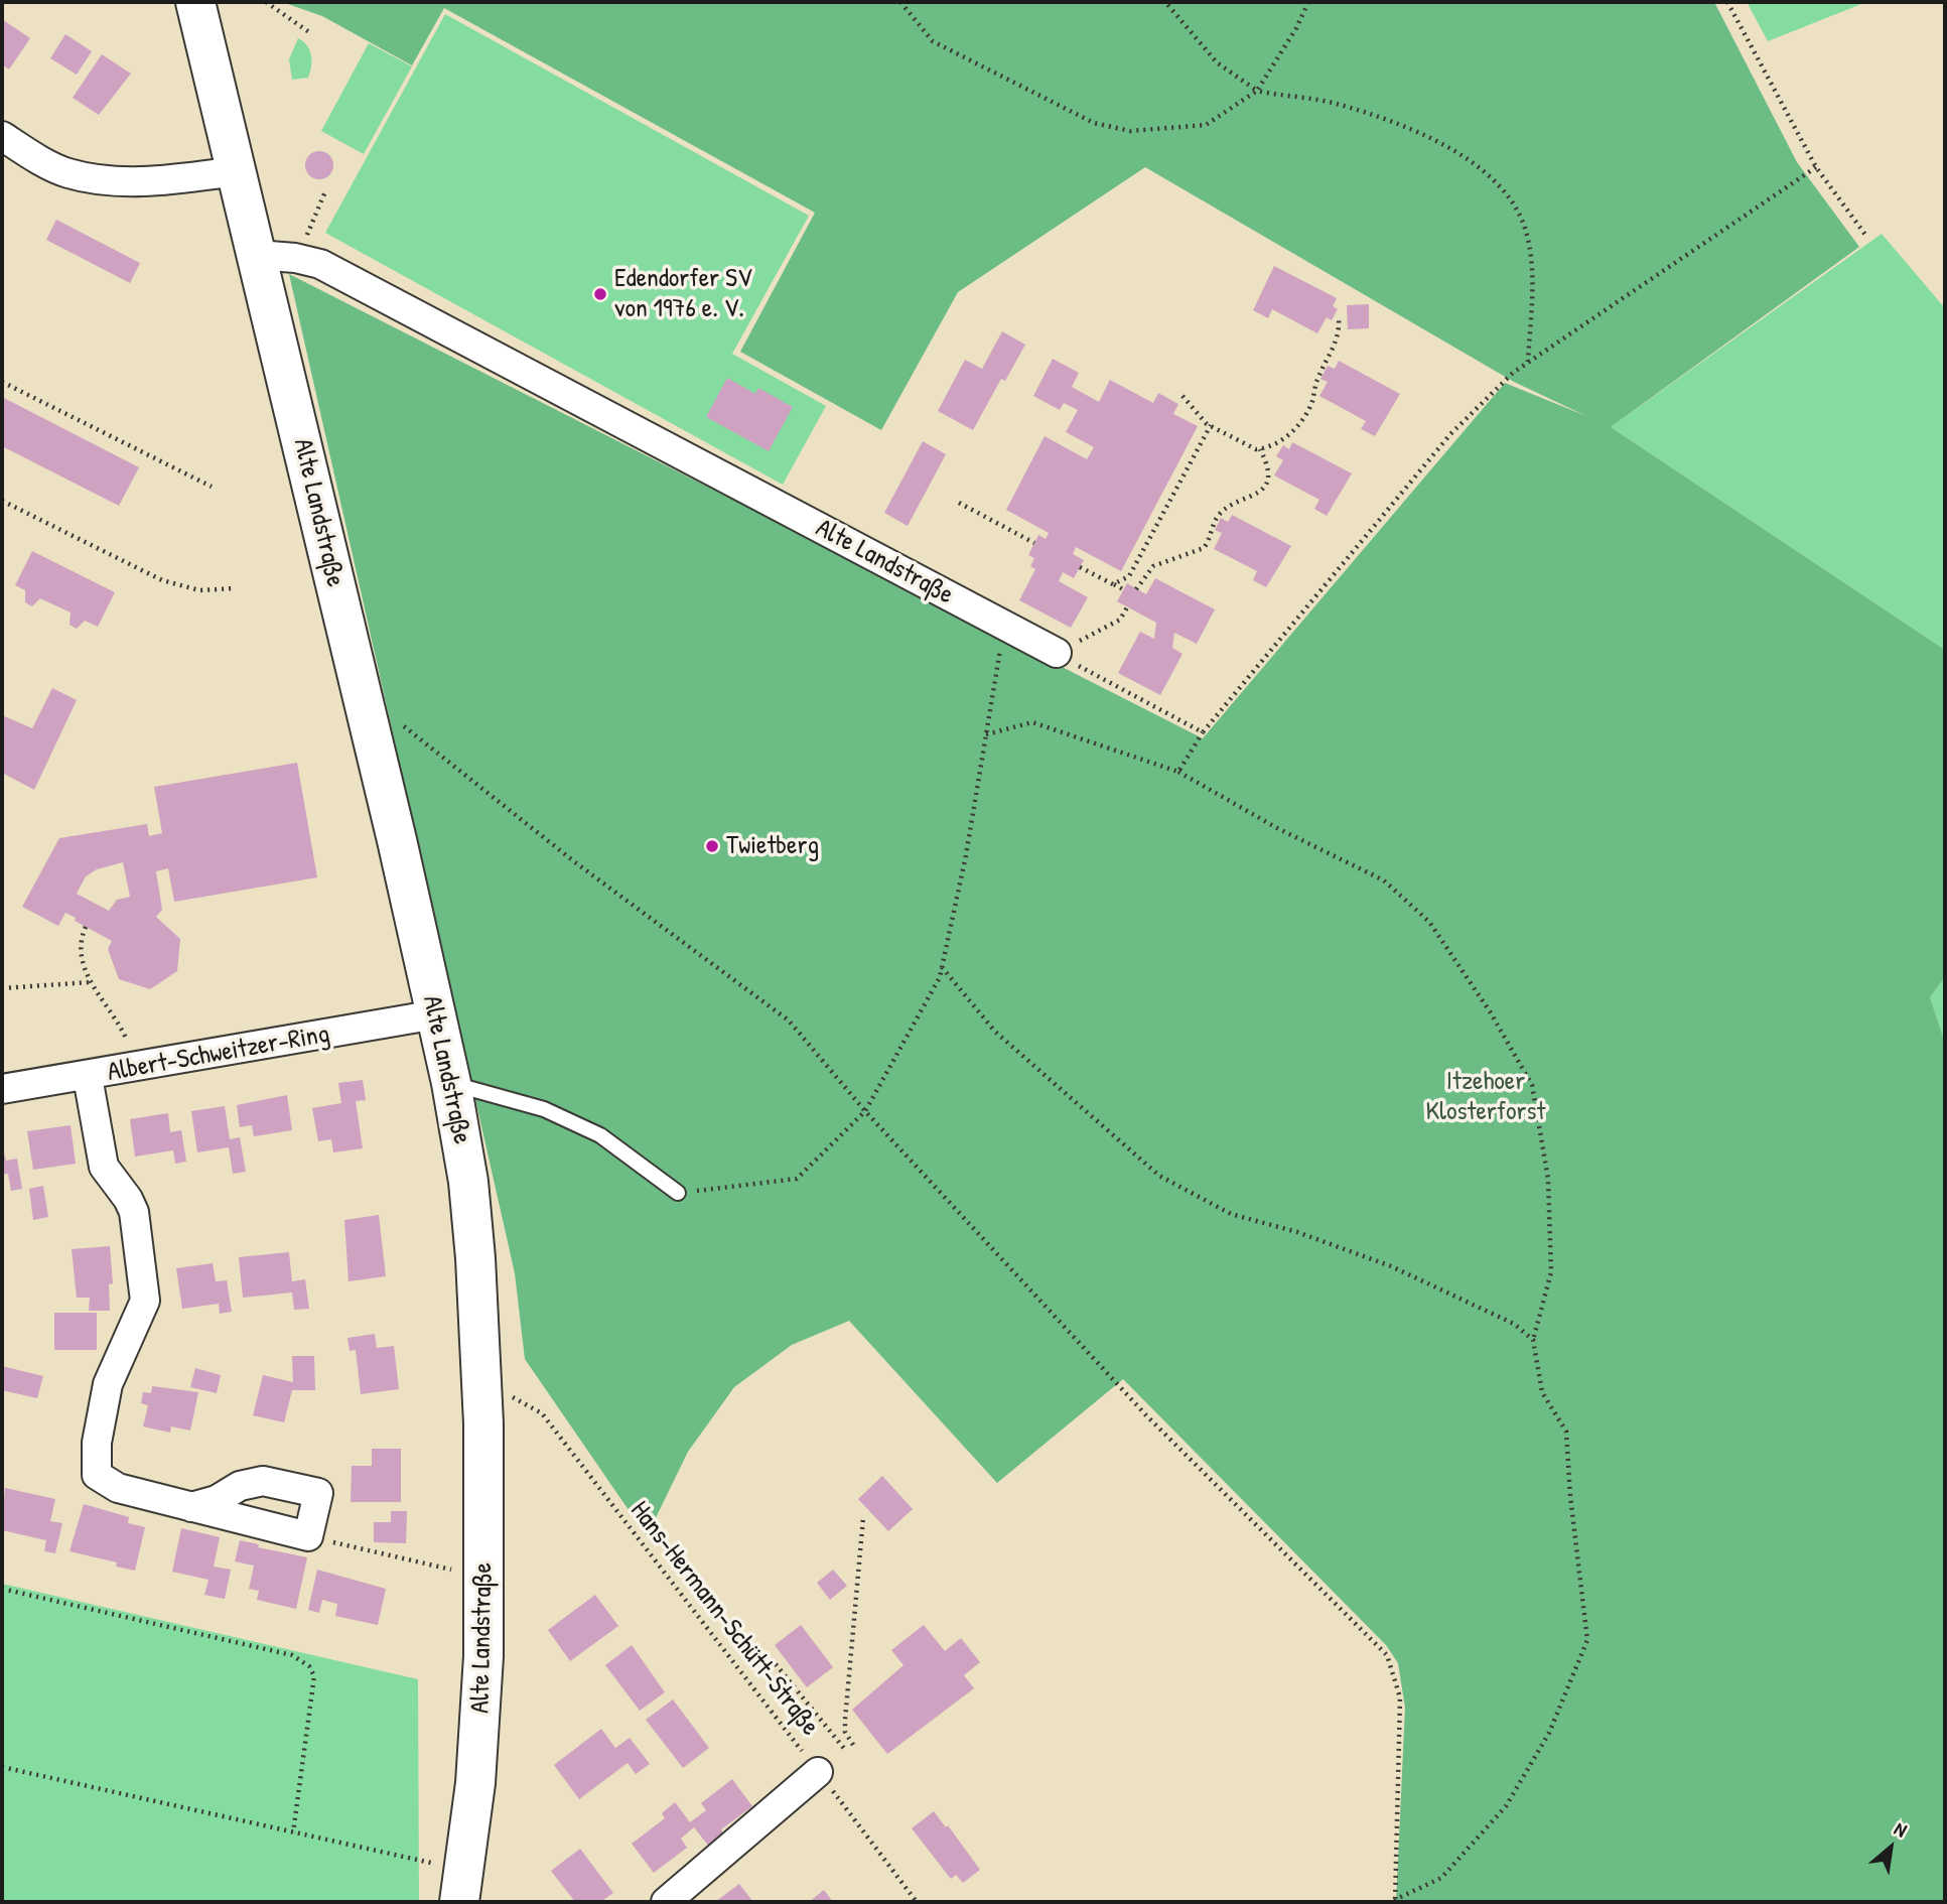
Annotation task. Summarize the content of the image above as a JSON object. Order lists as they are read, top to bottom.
{
  "streets": {
    "street": ["Alte Landstraße", "Albert-Schweitzer-Ring"],
    "path": ["Hans-Hermann-Schütt-Straße"]
  },
  "crossings": [
    ["Alte Landstraße", "Albert-Schweitzer-Ring"],
    ["Alte Landstraße", "Hans-Hermann-Schütt-Straße"]
  ],
  "parks": ["Itzehoer Klosterforst"],
  "places": ["Edendorfer SV von 1976 e. V.", "Twietberg"],
  "north": "top right"
}
